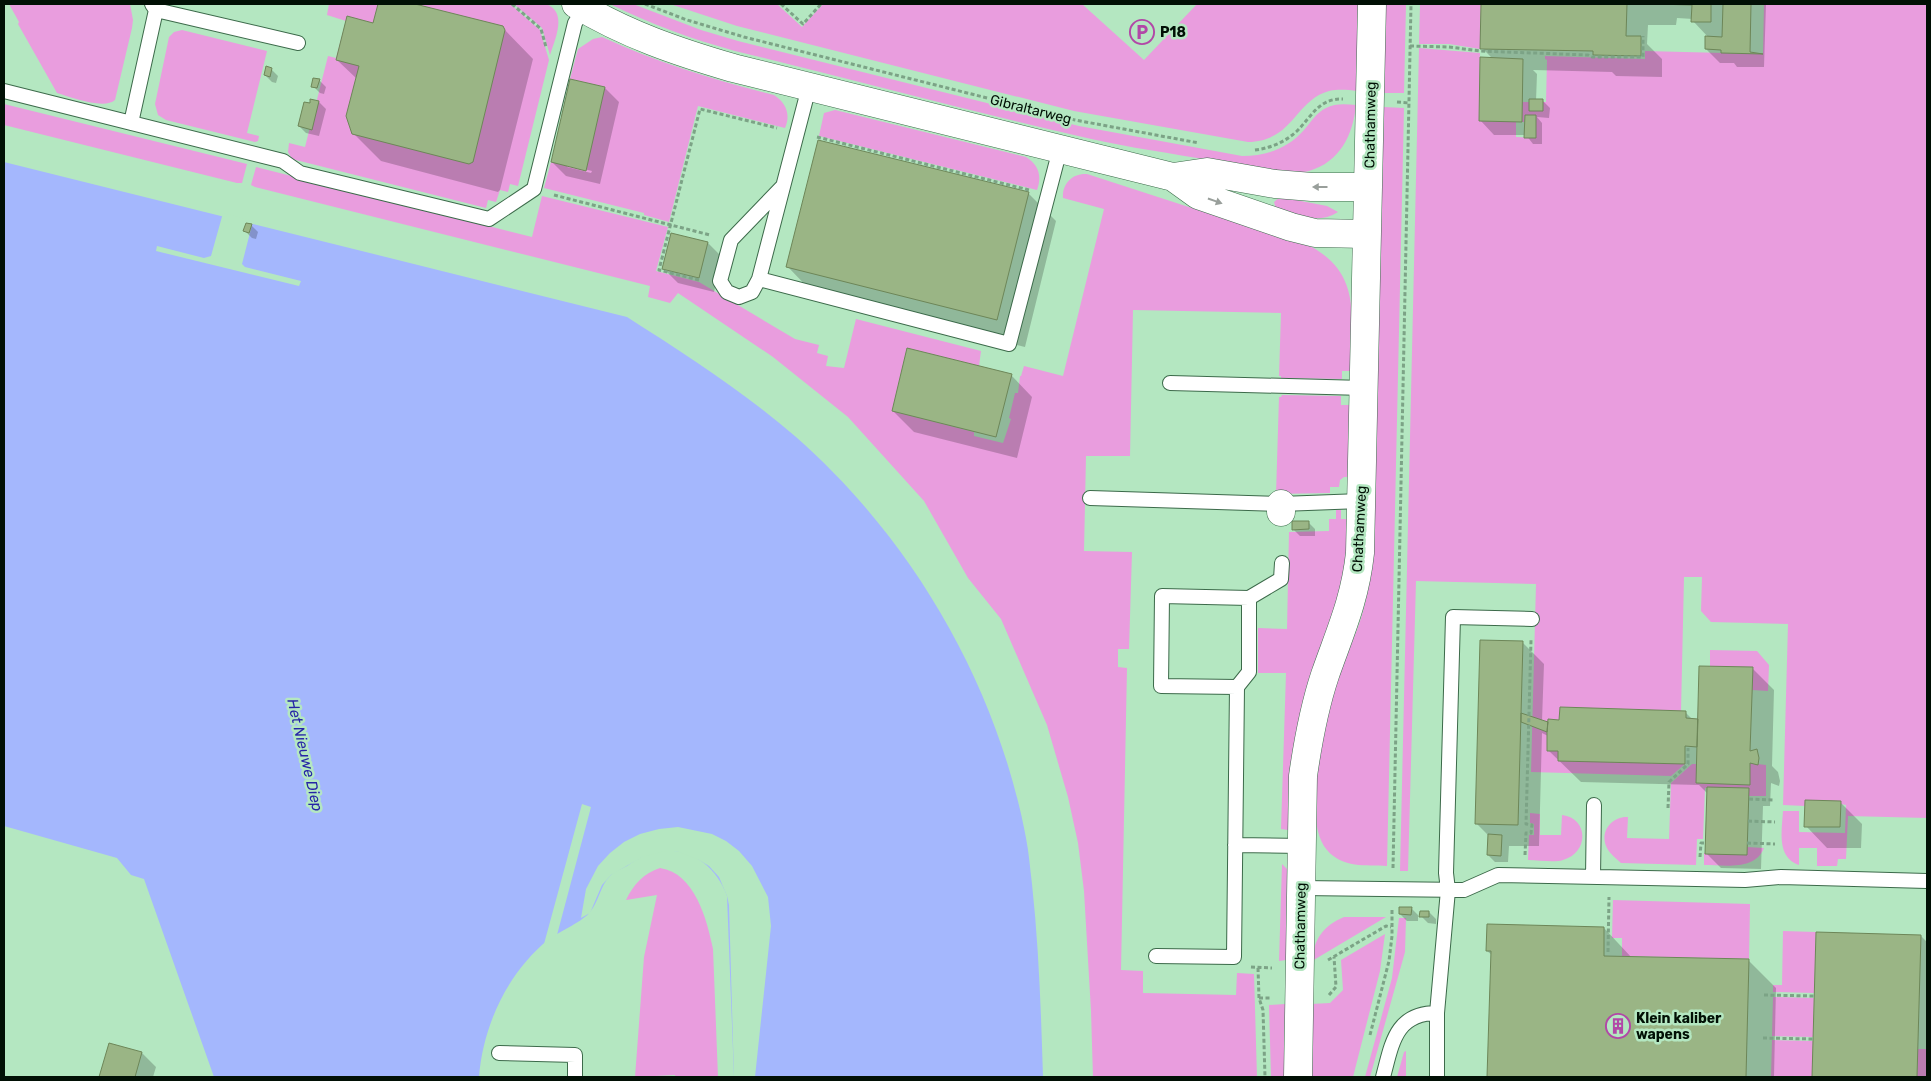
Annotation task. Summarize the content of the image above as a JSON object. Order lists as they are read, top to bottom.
{
  "streets": {
    "street": ["Chathamweg"],
    "path": ["Gibraltarweg"]
  },
  "water": ["Het Nieuwe Diep"],
  "places": {
    "parking": ["P18"],
    "building": ["Klein kaliber wapens"]
  }
}
